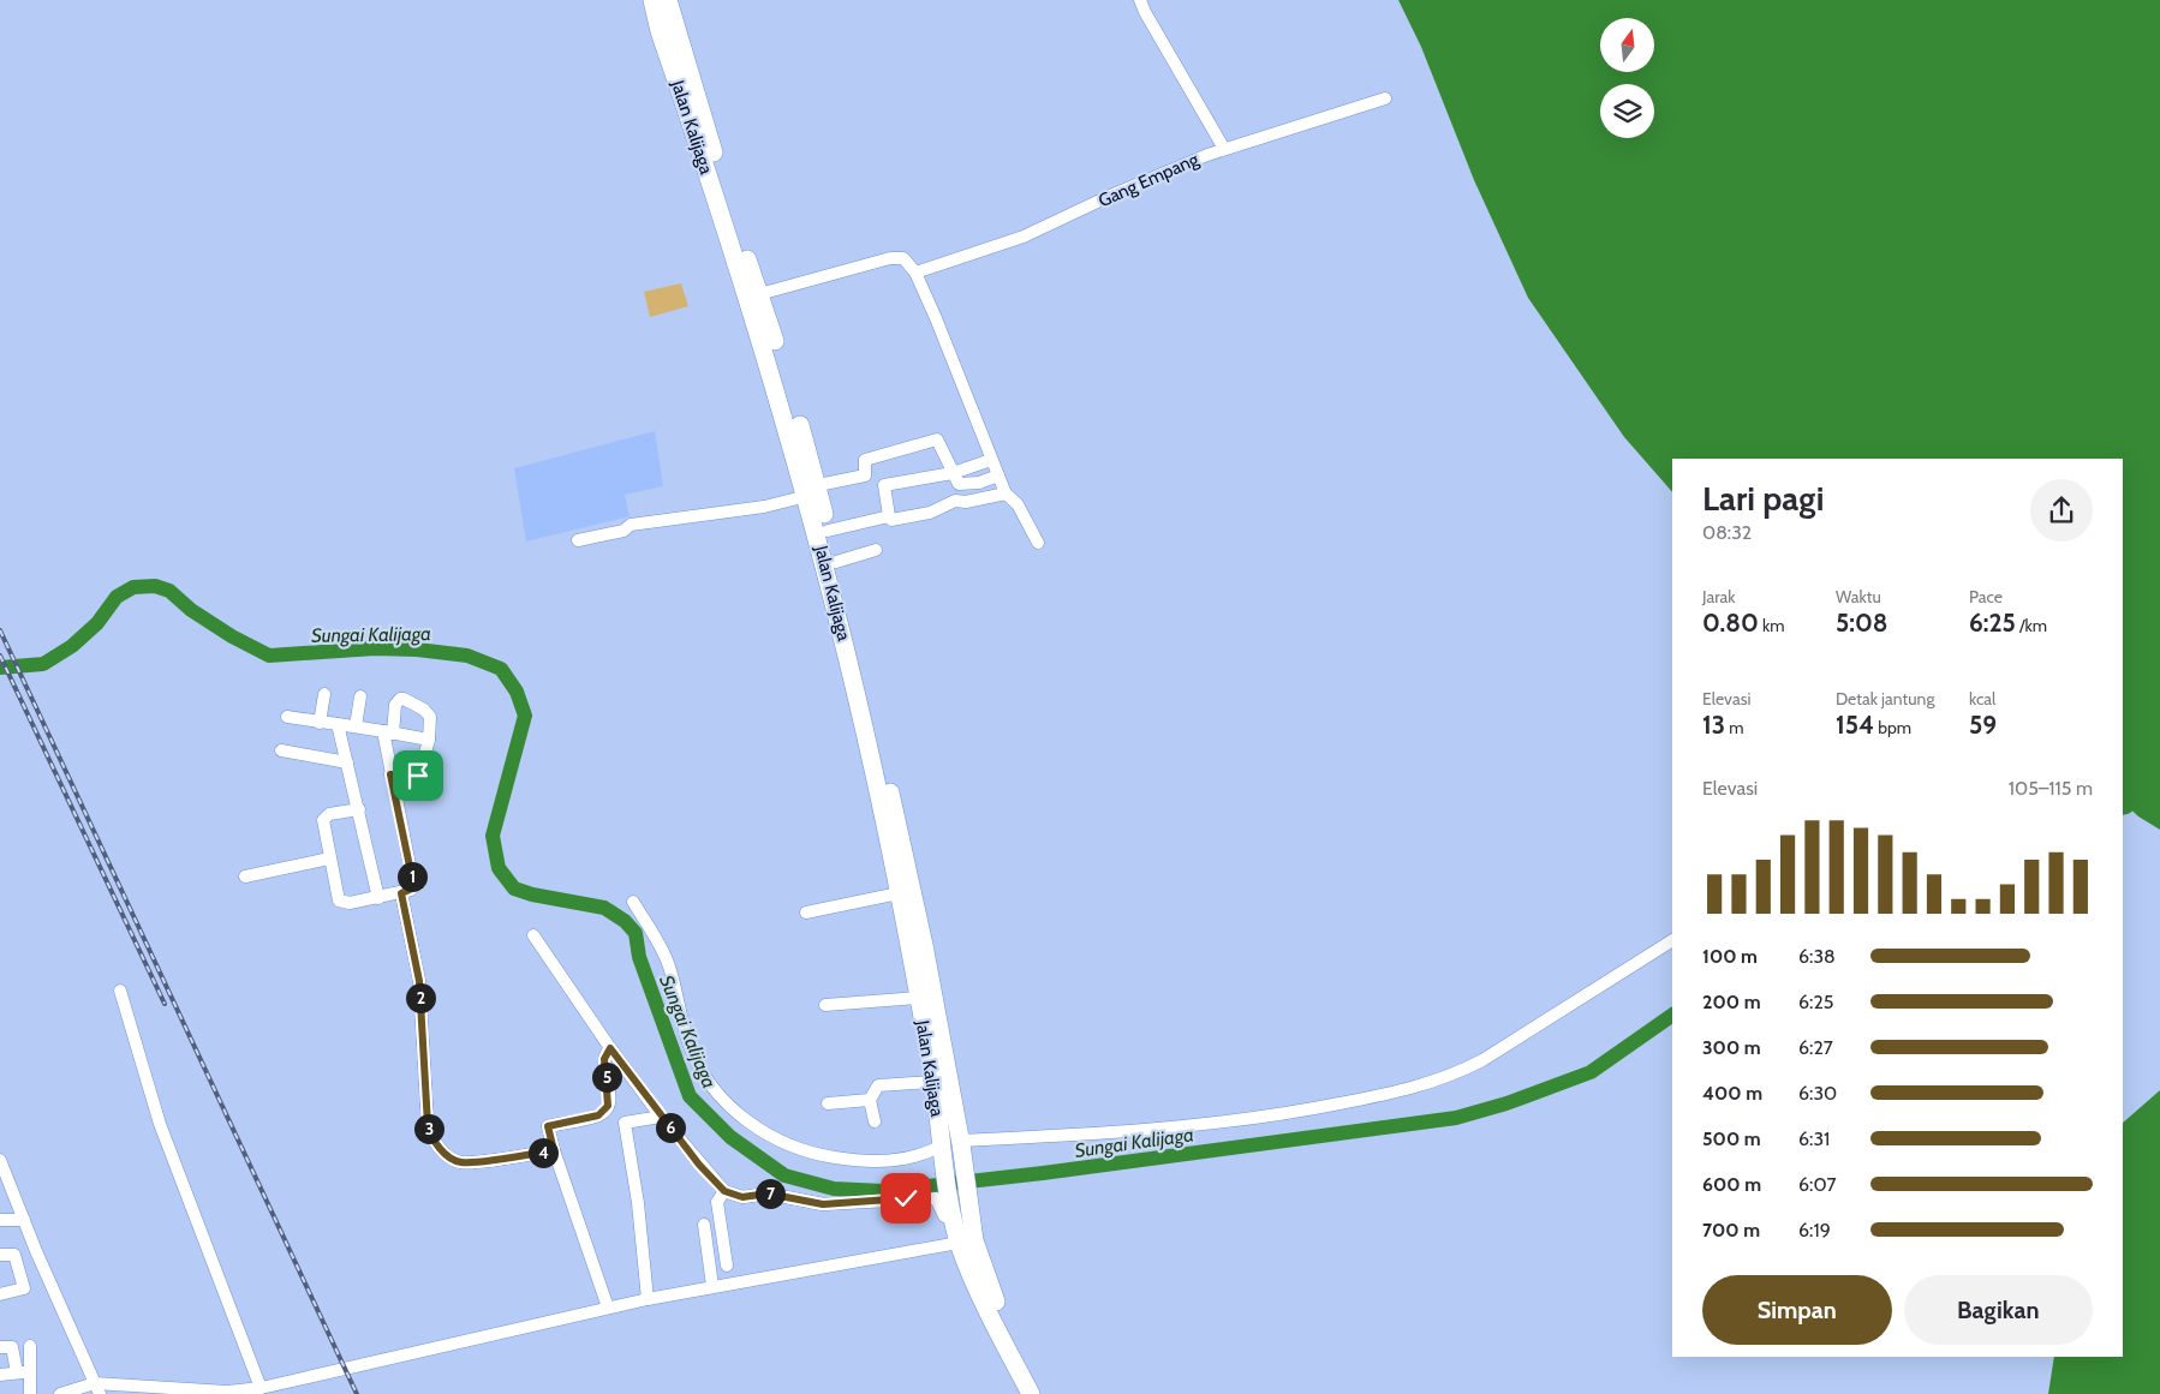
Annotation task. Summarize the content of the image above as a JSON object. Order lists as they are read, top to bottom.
{
  "streets": {
    "highway": ["Jalan Kalijaga"],
    "street": ["Gang Empang"]
  },
  "water": ["Sungai Kalijaga"],
  "north": "top",
  "page": {
    "heading": ["Lari pagi", "08:32"],
    "stats": [
      ["Jarak", "0.80 km"],
      ["Waktu", "5:08"],
      ["Pace", "6:25 /km"],
      ["Elevasi", "13 m"],
      ["Detak jantung", "154 bpm"],
      ["kcal", "59"]
    ],
    "chart": ["Elevasi", "105–115 m"],
    "pins": [
      "1",
      "2",
      "5",
      "6",
      "3",
      "4",
      "7"
    ],
    "list": [
      {
        "name": "100 m",
        "note": "6:38"
      },
      {
        "name": "200 m",
        "note": "6:25"
      },
      {
        "name": "300 m",
        "note": "6:27"
      },
      {
        "name": "400 m",
        "note": "6:30"
      },
      {
        "name": "500 m",
        "note": "6:31"
      },
      {
        "name": "600 m",
        "note": "6:07"
      },
      {
        "name": "700 m",
        "note": "6:19"
      }
    ],
    "buttons": ["Simpan", "Bagikan"]
  }
}
